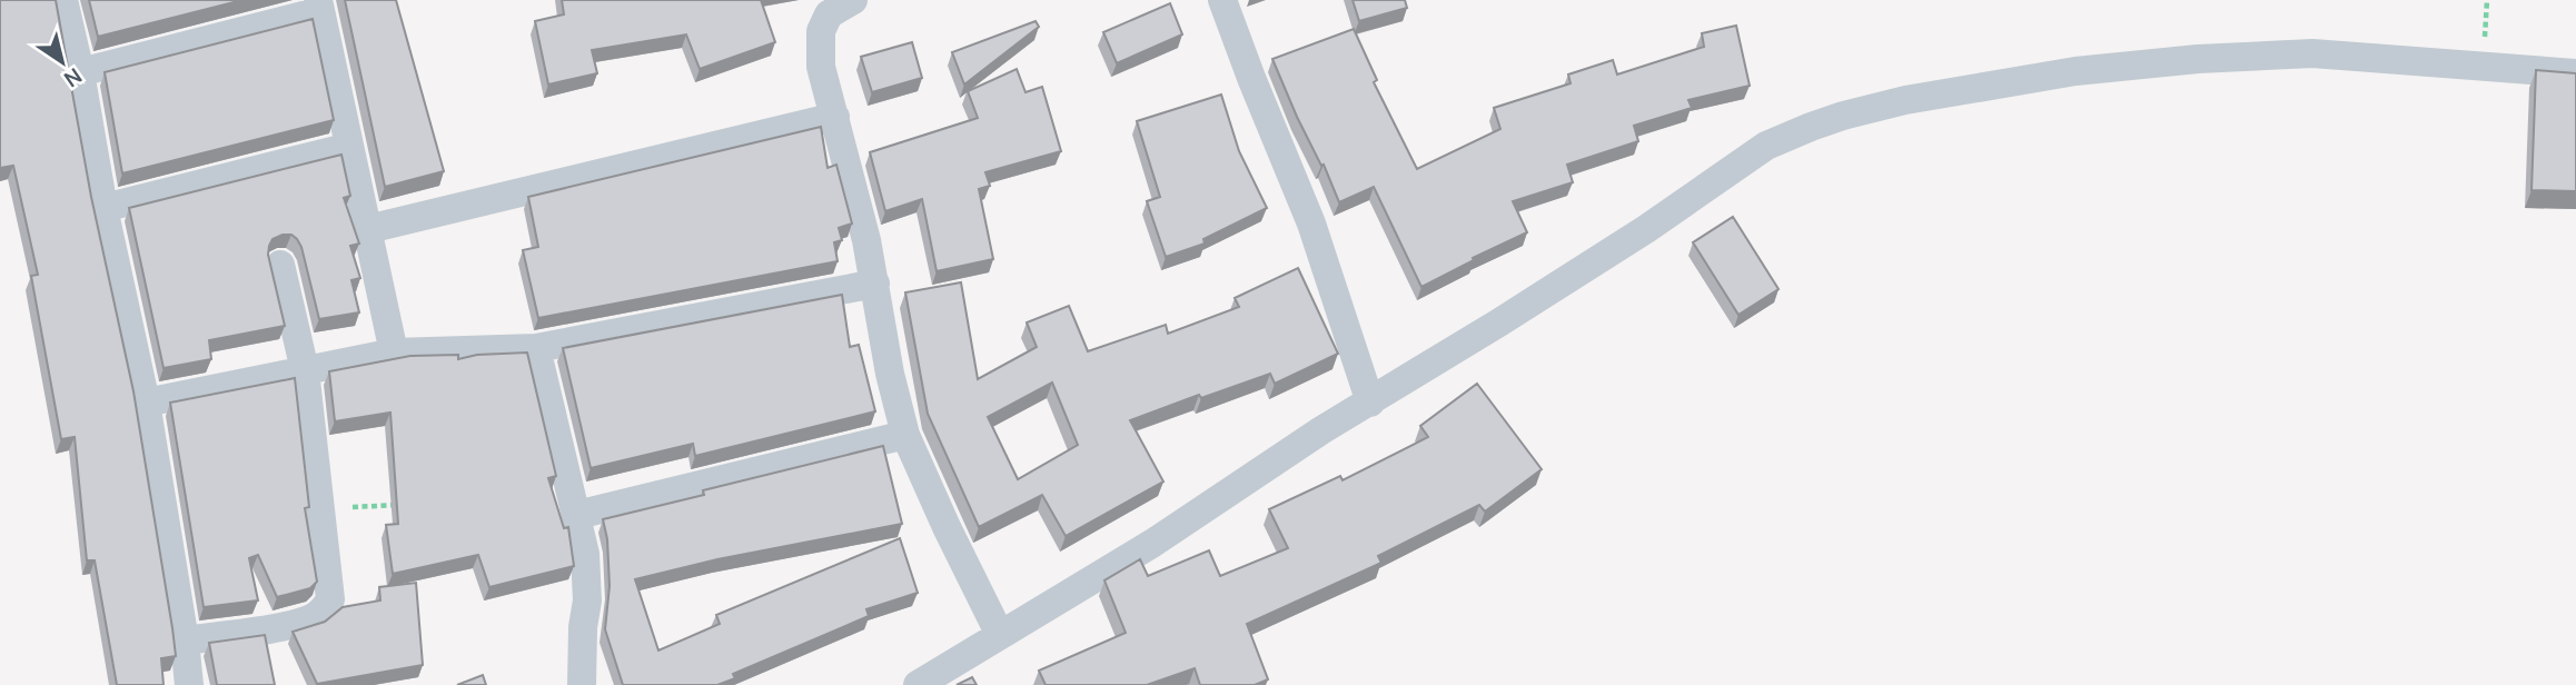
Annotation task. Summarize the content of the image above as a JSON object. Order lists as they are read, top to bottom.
{
  "north": "bottom right"
}
